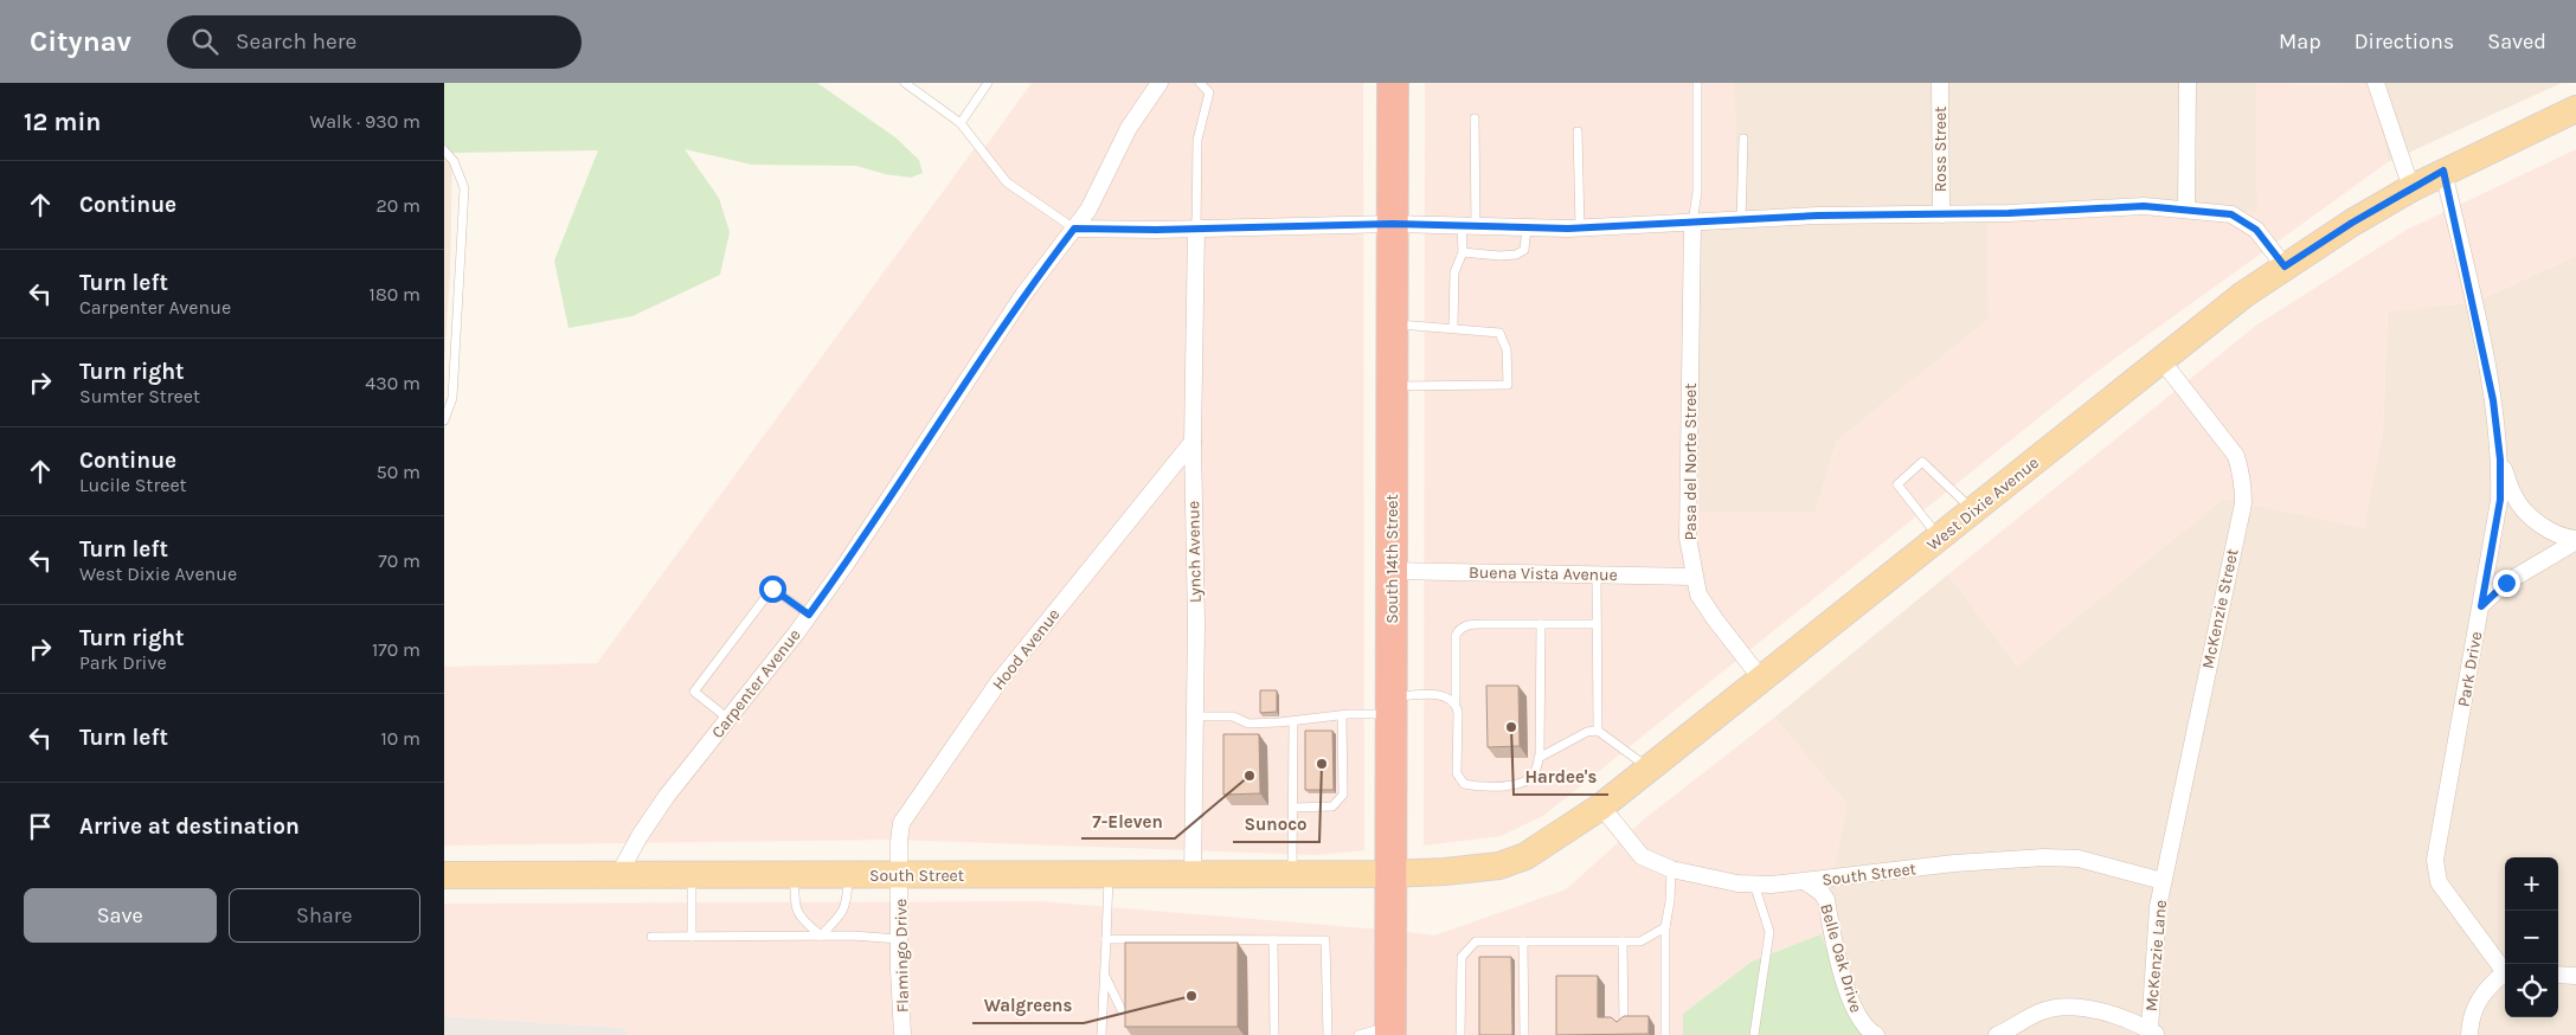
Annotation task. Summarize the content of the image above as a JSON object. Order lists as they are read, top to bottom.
{
  "streets": {
    "highway": ["South 14th Street"],
    "main road": ["West Dixie Avenue", "South Street"],
    "street": [
      "Ross Street",
      "Pasa del Norte Street",
      "Lynch Avenue",
      "Buena Vista Avenue",
      "McKenzie Street",
      "Hood Avenue",
      "Park Drive",
      "Carpenter Avenue",
      "Flamingo Drive",
      "McKenzie Lane",
      "Belle Oak Drive"
    ]
  },
  "crossings": [
    ["Pasa del Norte Street", "West Dixie Avenue"],
    ["Pasa del Norte Street", "Buena Vista Avenue"],
    ["West Dixie Avenue", "South 14th Street"],
    ["West Dixie Avenue", "McKenzie Street"],
    ["West Dixie Avenue", "Park Drive"],
    ["West Dixie Avenue", "South Street"],
    ["Lynch Avenue", "Hood Avenue"],
    ["Lynch Avenue", "South Street"],
    ["South 14th Street", "Buena Vista Avenue"],
    ["South 14th Street", "South Street"],
    ["McKenzie Street", "South Street"],
    ["McKenzie Street", "McKenzie Lane"],
    ["Hood Avenue", "South Street"],
    ["Hood Avenue", "Flamingo Drive"],
    ["Carpenter Avenue", "South Street"],
    ["South Street", "Flamingo Drive"],
    ["South Street", "McKenzie Lane"],
    ["South Street", "Belle Oak Drive"]
  ],
  "places": [
    "Hardee's",
    "Sunoco",
    "7-Eleven",
    "Walgreens"
  ],
  "page": {
    "header": "Citynav",
    "search": "Search here",
    "nav": ["Map", "Directions", "Saved"],
    "heading": ["12 min", "Walk · 930 m"],
    "list": [
      ["Continue", "20 m"],
      ["Turn left", "Carpenter Avenue", "180 m"],
      ["Turn right", "Sumter Street", "430 m"],
      ["Continue", "Lucile Street", "50 m"],
      ["Turn left", "West Dixie Avenue", "70 m"],
      ["Turn right", "Park Drive", "170 m"],
      ["Turn left", "10 m"],
      "Arrive at destination"
    ],
    "map_buttons": ["+", "−"],
    "buttons": ["Save", "Share"]
  }
}
